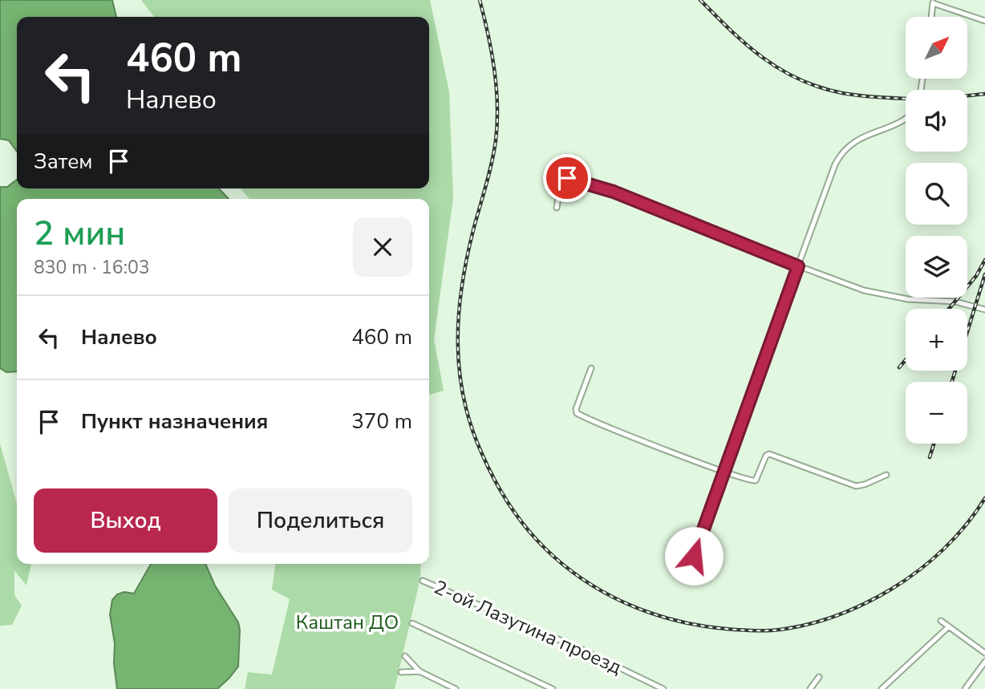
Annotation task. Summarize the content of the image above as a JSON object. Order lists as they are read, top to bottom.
{
  "streets": {
    "street": ["2-ой Лазутина проезд"]
  },
  "parks": ["Каштан ДО"],
  "north": "top right",
  "page": {
    "map_buttons": ["+", "−"],
    "turn": ["460 m", "Налево"],
    "then": "Затем",
    "heading": ["2 мин", "830 m · 16:03"],
    "list": [
      {
        "name": "Налево",
        "value": "460 m"
      },
      {
        "name": "Пункт назначения",
        "value": "370 m"
      }
    ],
    "buttons": ["Выход", "Поделиться"]
  }
}
